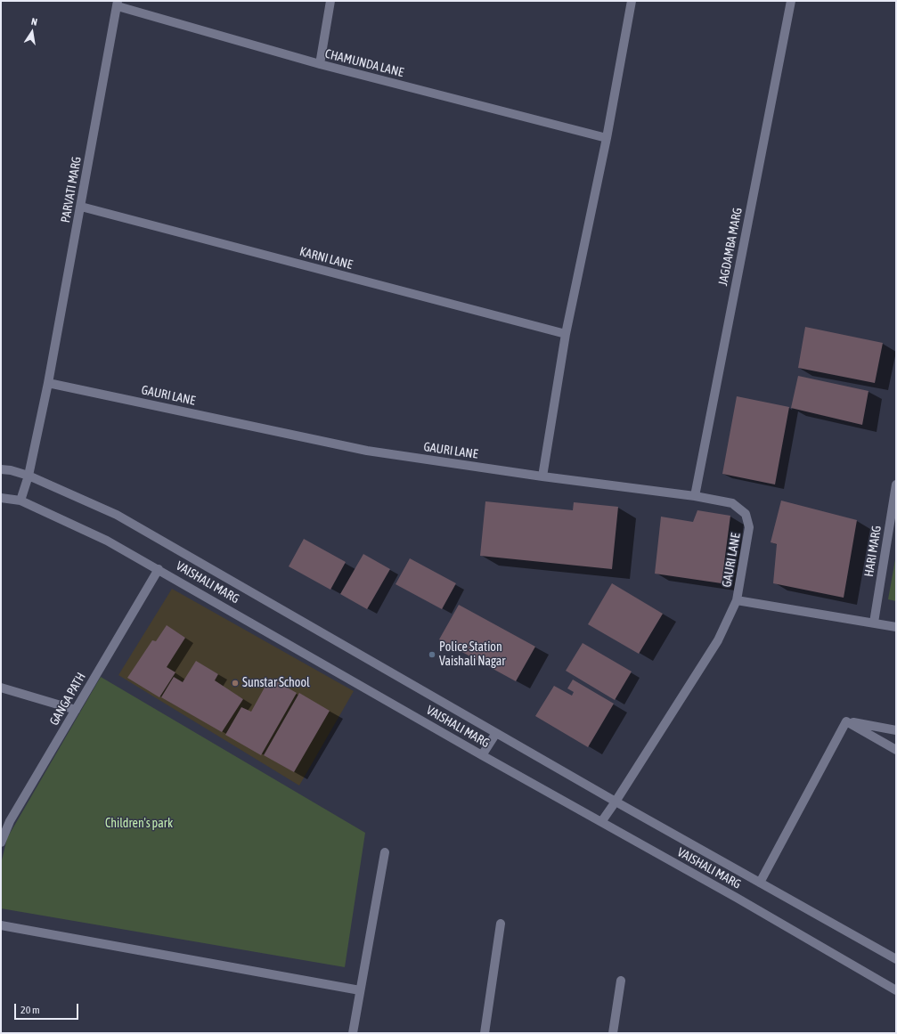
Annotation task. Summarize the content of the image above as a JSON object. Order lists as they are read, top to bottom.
{
  "streets": {
    "street": [
      "CHAMUNDA LANE",
      "PARVATI MARG",
      "JAGDAMBA MARG",
      "KARNI LANE",
      "GAURI LANE",
      "HARI MARG",
      "VAISHALI MARG",
      "GANGA PATH"
    ]
  },
  "crossings": [
    ["CHAMUNDA LANE", "PARVATI MARG"],
    ["PARVATI MARG", "KARNI LANE"],
    ["PARVATI MARG", "GAURI LANE"],
    ["JAGDAMBA MARG", "GAURI LANE"],
    ["GAURI LANE", "HARI MARG"],
    ["VAISHALI MARG", "GANGA PATH"]
  ],
  "parks": ["Children's park"],
  "places": ["Police Station Vaishali Nagar", "Sunstar School"],
  "scale_bar": "20 m",
  "north": "top"
}
